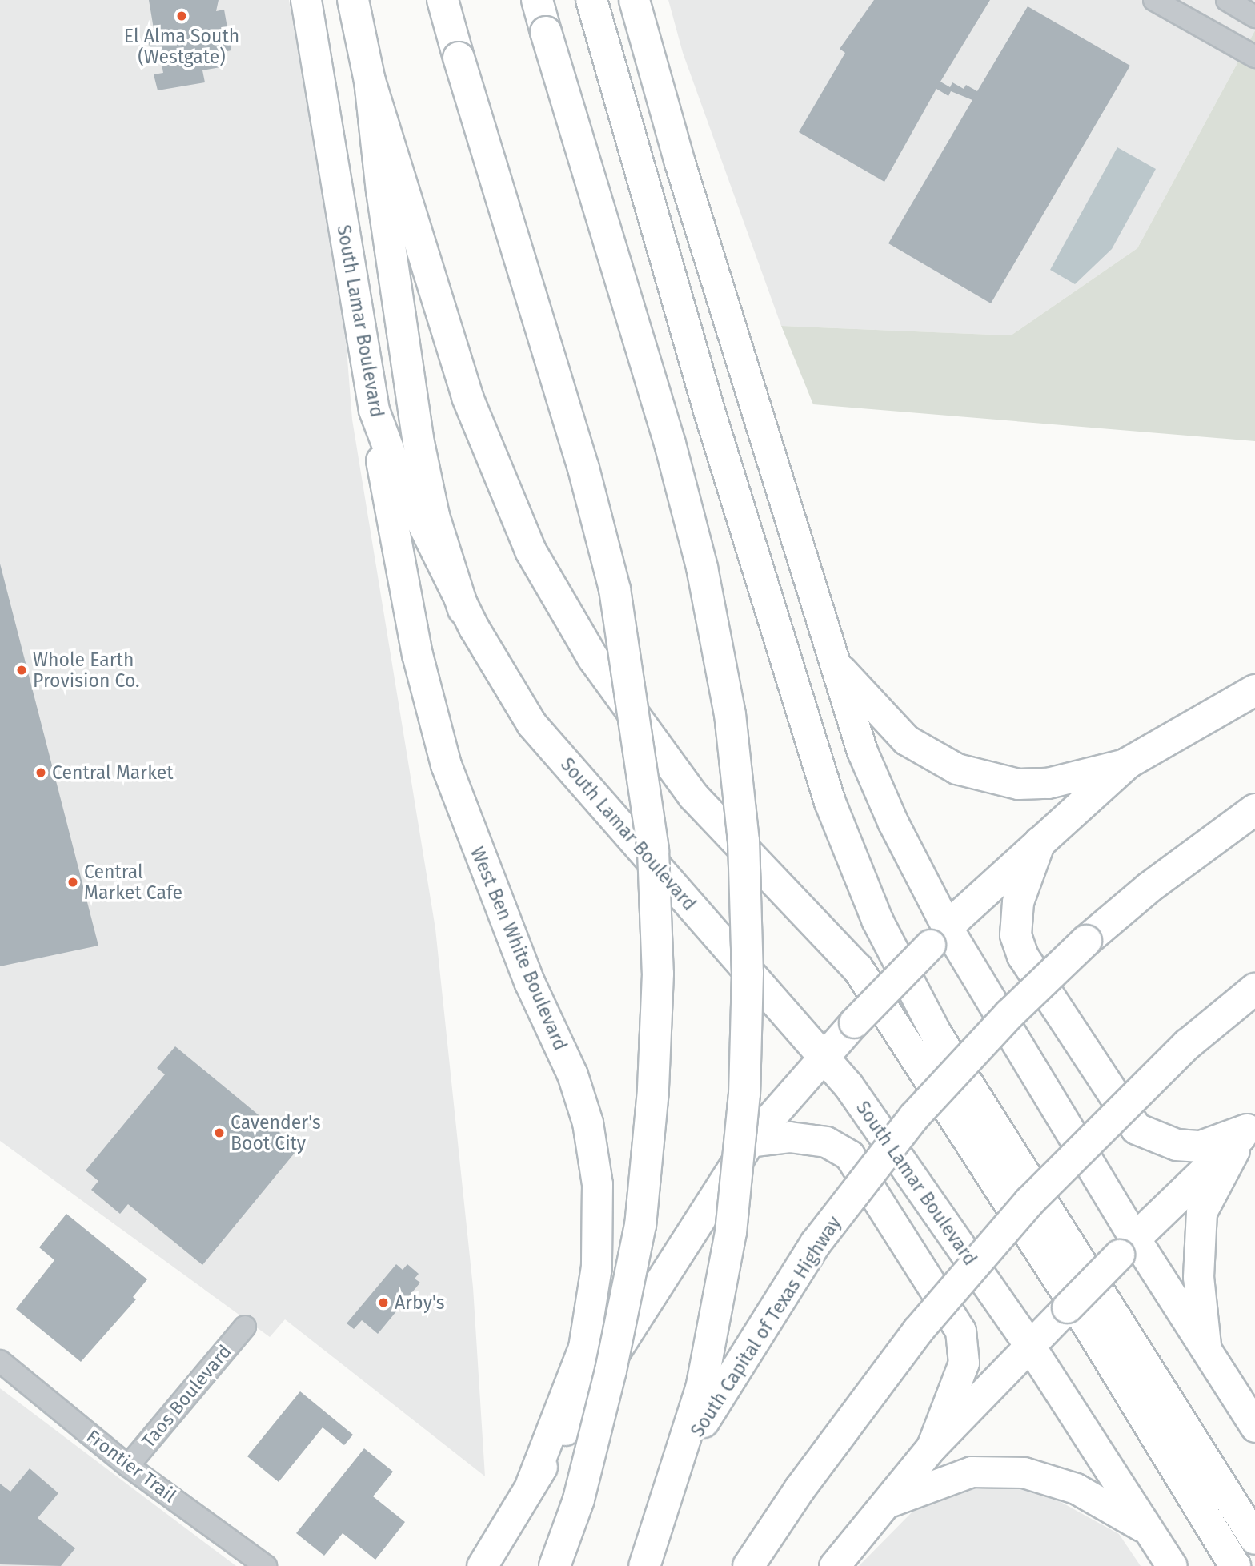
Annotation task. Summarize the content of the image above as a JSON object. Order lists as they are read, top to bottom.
{
  "streets": {
    "highway": ["South Capital of Texas Highway"],
    "main road": ["South Lamar Boulevard", "West Ben White Boulevard"],
    "street": ["Taos Boulevard", "Frontier Trail"]
  },
  "crossings": [
    ["South Lamar Boulevard", "West Ben White Boulevard"],
    ["Taos Boulevard", "Frontier Trail"]
  ],
  "places": [
    "El Alma South (Westgate)",
    "Whole Earth Provision Co.",
    "Central Market",
    "Central Market Cafe",
    "Cavender's Boot City",
    "Arby's"
  ]
}
